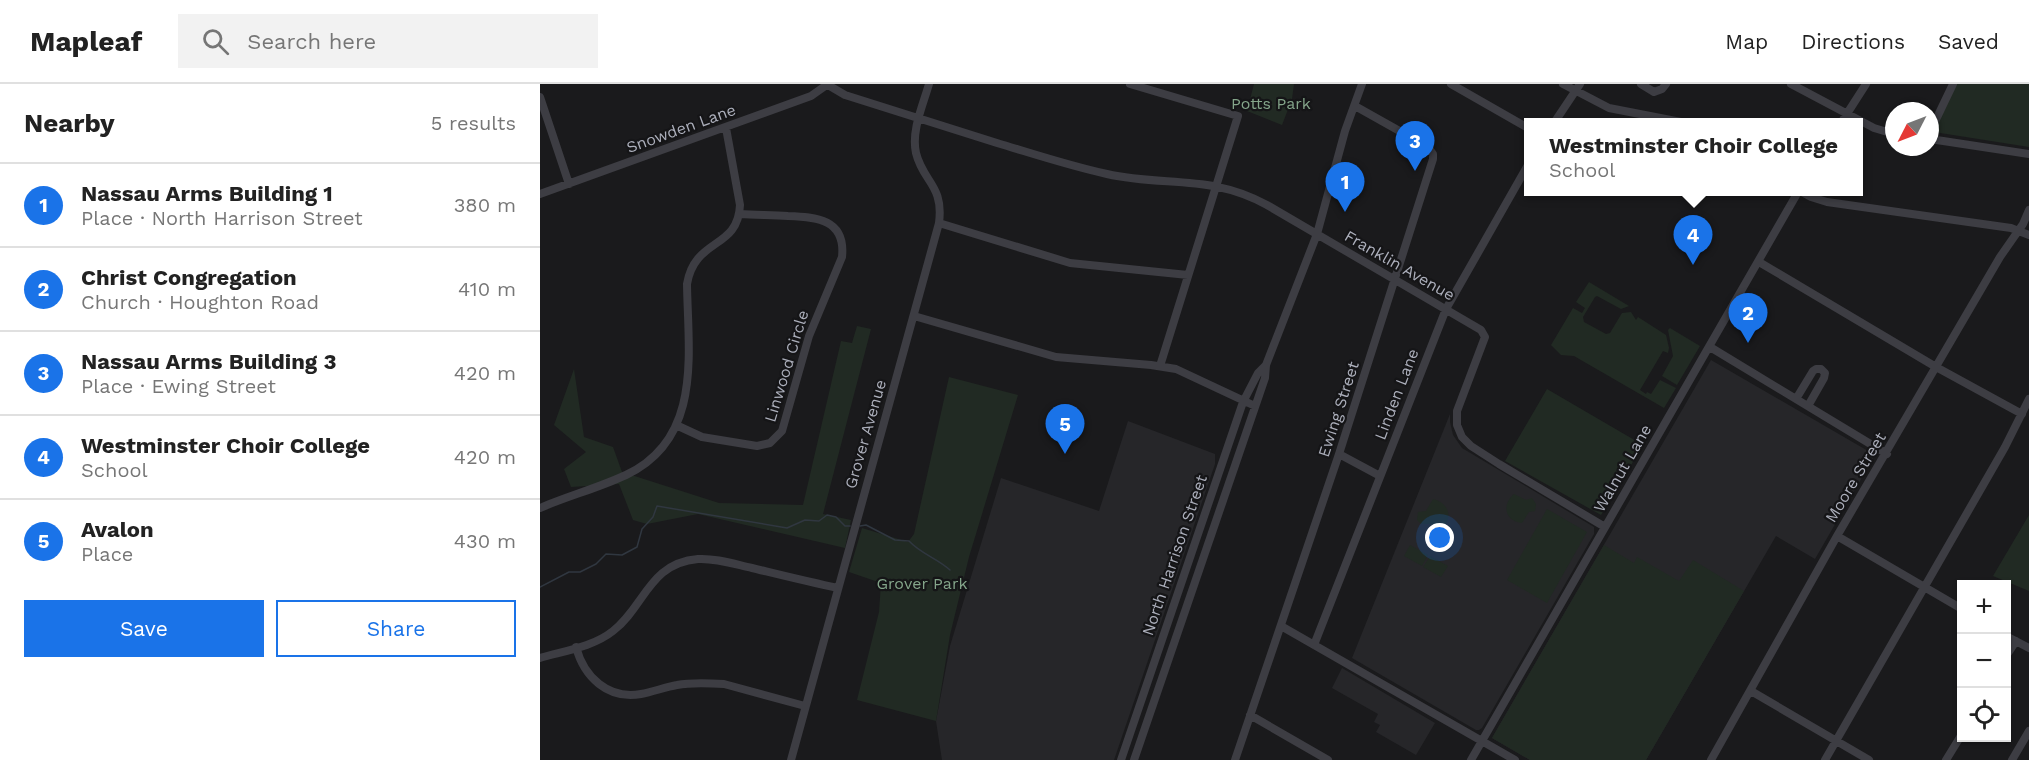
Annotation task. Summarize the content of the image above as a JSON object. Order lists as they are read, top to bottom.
{
  "streets": {
    "street": [
      "Snowden Lane",
      "Franklin Avenue",
      "Linwood Circle",
      "Linden Lane",
      "Ewing Street",
      "Grover Avenue",
      "Walnut Lane",
      "Moore Street",
      "North Harrison Street"
    ]
  },
  "crossings": [
    ["Snowden Lane", "Franklin Avenue"],
    ["Franklin Avenue", "Linden Lane"],
    ["Franklin Avenue", "Ewing Street"],
    ["Franklin Avenue", "Grover Avenue"],
    ["Franklin Avenue", "Walnut Lane"],
    ["Franklin Avenue", "North Harrison Street"],
    ["Ewing Street", "North Harrison Street"]
  ],
  "parks": ["Potts Park", "Grover Park"],
  "north": "bottom left",
  "page": {
    "header": "Mapleaf",
    "search": "Search here",
    "nav": ["Map", "Directions", "Saved"],
    "heading": ["Nearby", "5 results"],
    "popup": ["Westminster Choir College", "School"],
    "pins": [
      "3",
      "1",
      "4",
      "2",
      "5"
    ],
    "list": [
      {
        "mark": "1",
        "name": "Nassau Arms Building 1",
        "note": "Place · North Harrison Street",
        "value": "380 m"
      },
      {
        "mark": "2",
        "name": "Christ Congregation",
        "note": "Church · Houghton Road",
        "value": "410 m"
      },
      {
        "mark": "3",
        "name": "Nassau Arms Building 3",
        "note": "Place · Ewing Street",
        "value": "420 m"
      },
      {
        "mark": "4",
        "name": "Westminster Choir College",
        "note": "School",
        "value": "420 m"
      },
      {
        "mark": "5",
        "name": "Avalon",
        "note": "Place",
        "value": "430 m"
      }
    ],
    "map_buttons": ["+", "−"],
    "buttons": ["Save", "Share"]
  }
}
